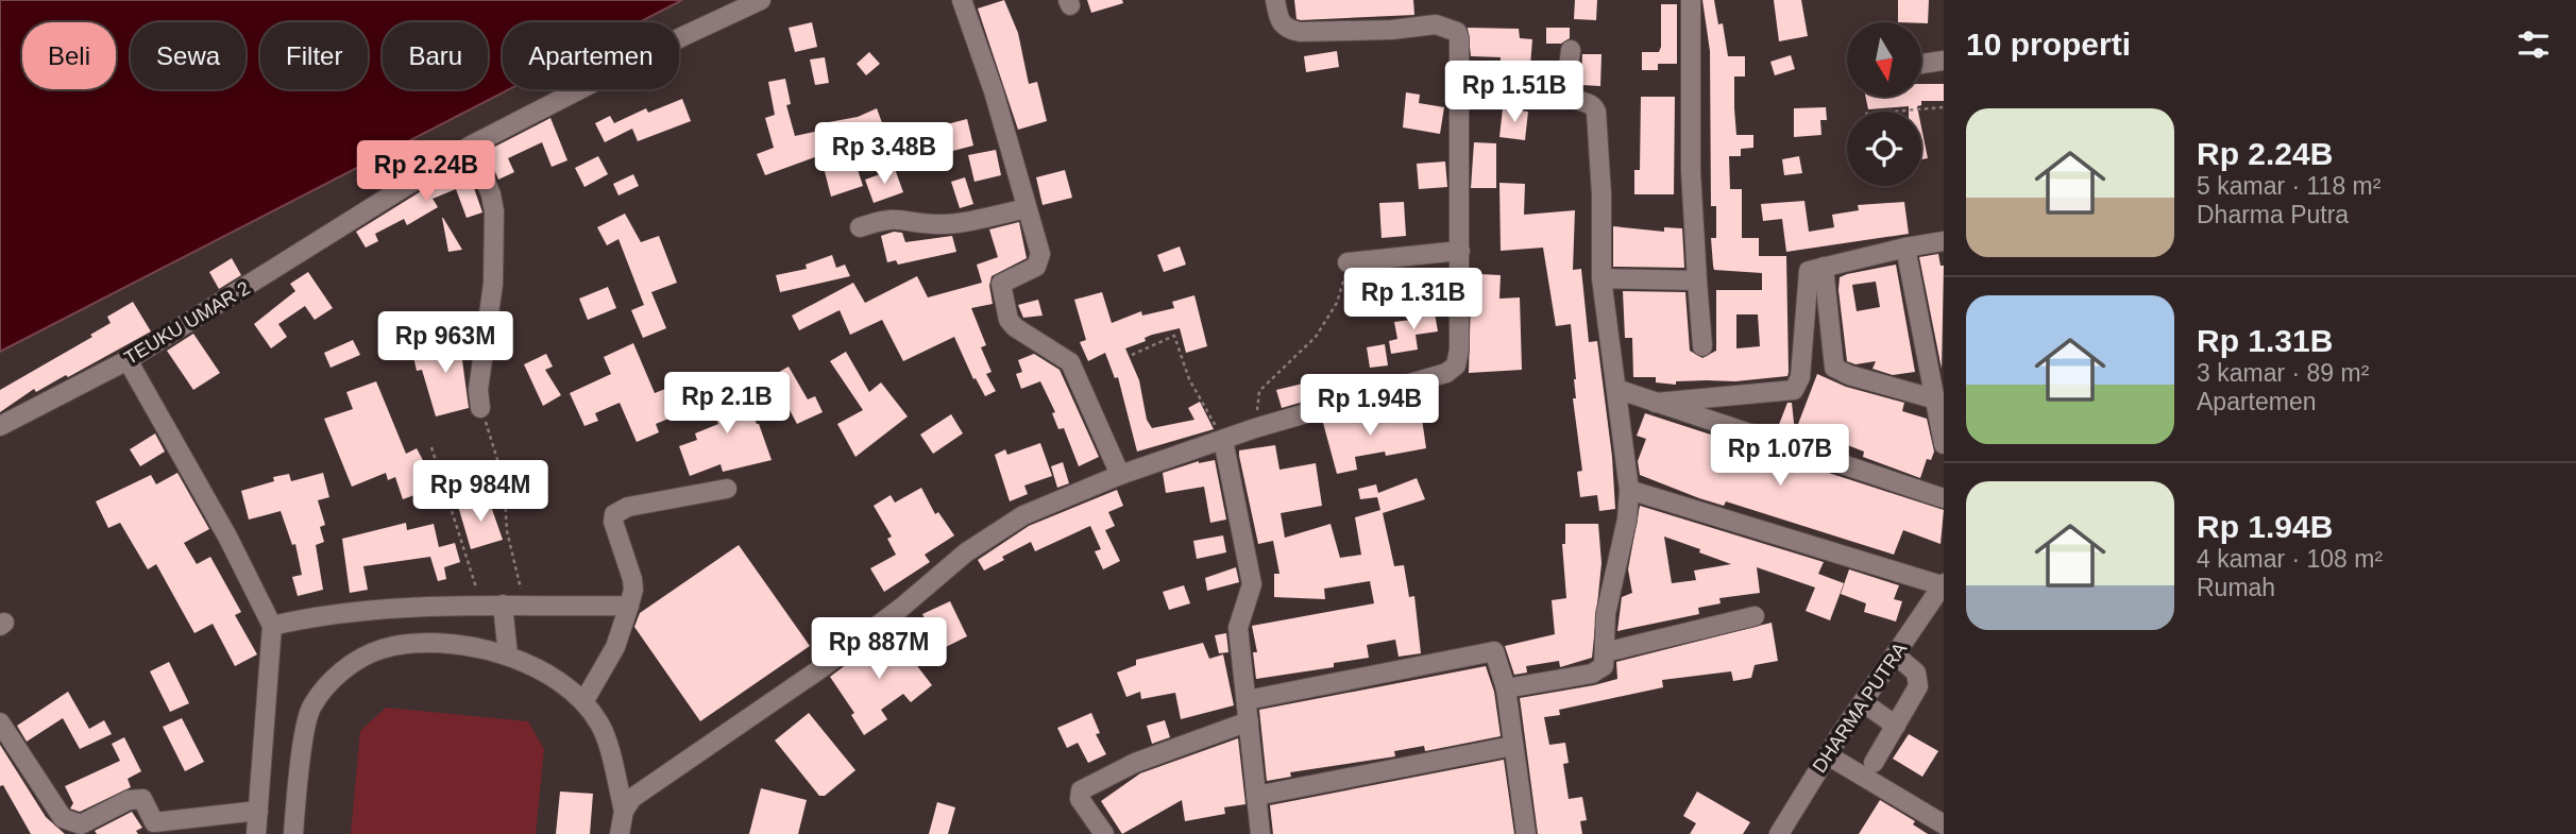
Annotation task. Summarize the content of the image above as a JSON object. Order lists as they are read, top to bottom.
{
  "streets": {
    "street": ["TEUKU UMAR 2", "DHARMA PUTRA"]
  },
  "north": "bottom",
  "page": {
    "heading": "10 properti",
    "chip": [
      "Beli",
      "Sewa",
      "Filter",
      "Baru",
      "Apartemen"
    ],
    "price": [
      "Rp 1.51B",
      "Rp 3.48B",
      "Rp 2.24B",
      "Rp 1.31B",
      "Rp 963M",
      "Rp 2.1B",
      "Rp 1.94B",
      "Rp 1.07B",
      "Rp 984M",
      "Rp 887M"
    ],
    "list": [
      {
        "name": "Rp 2.24B",
        "note": "5 kamar · 118 m² · Dharma Putra"
      },
      {
        "name": "Rp 1.31B",
        "note": "3 kamar · 89 m² · Apartemen"
      },
      {
        "name": "Rp 1.94B",
        "note": "4 kamar · 108 m² · Rumah"
      }
    ]
  }
}
